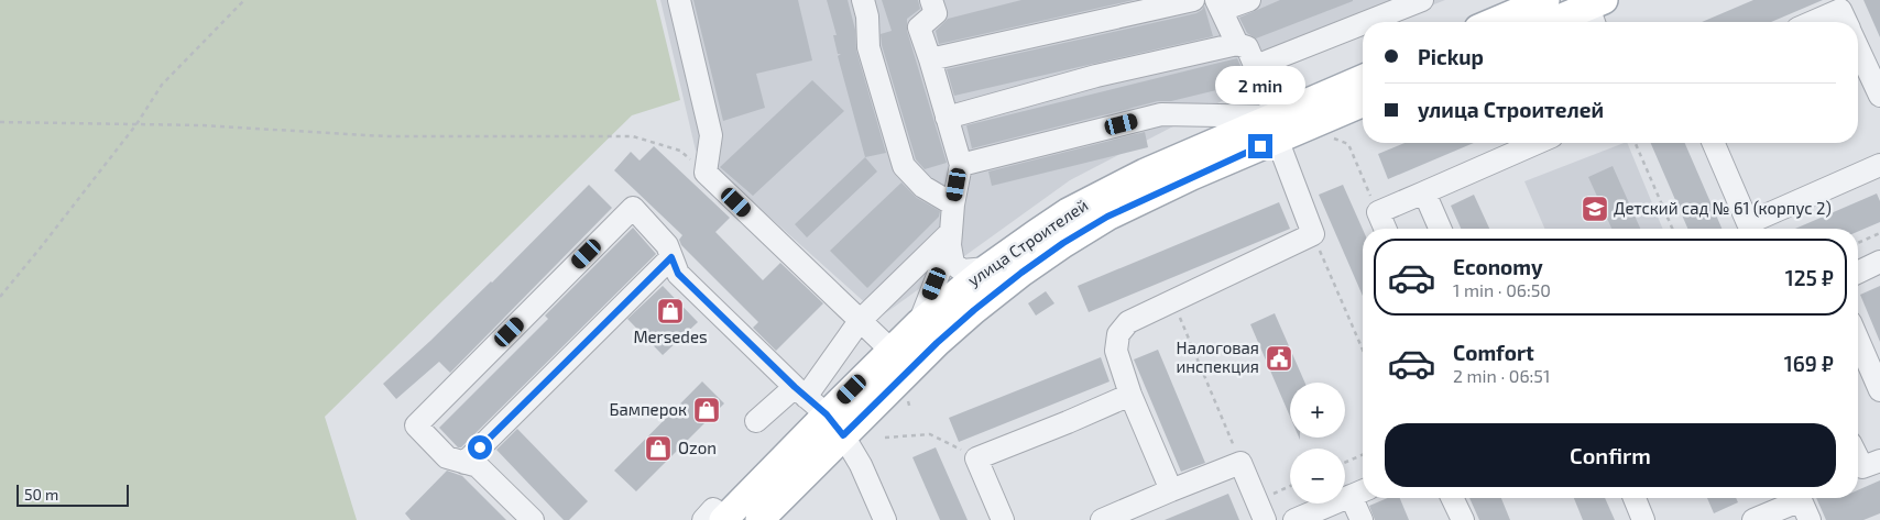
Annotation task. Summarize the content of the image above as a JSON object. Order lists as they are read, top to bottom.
{
  "streets": {
    "main road": ["улица Строителей"]
  },
  "places": {
    "school or university": ["Детский сад № 61 (корпус 2)"],
    "shop": ["Mersedes", "Бамперок", "Ozon"],
    "public building": ["Налоговая инспекция"]
  },
  "scale_bar": "50 m",
  "page": {
    "banner": ["Pickup", "улица Строителей"],
    "bubble": "2 min",
    "list": [
      {
        "name": "Economy",
        "note": "1 min · 06:50",
        "value": "125 ₽"
      },
      {
        "name": "Comfort",
        "note": "2 min · 06:51",
        "value": "169 ₽"
      }
    ],
    "map_buttons": ["+", "−"],
    "buttons": "Confirm",
    "scale": "50 m"
  }
}
